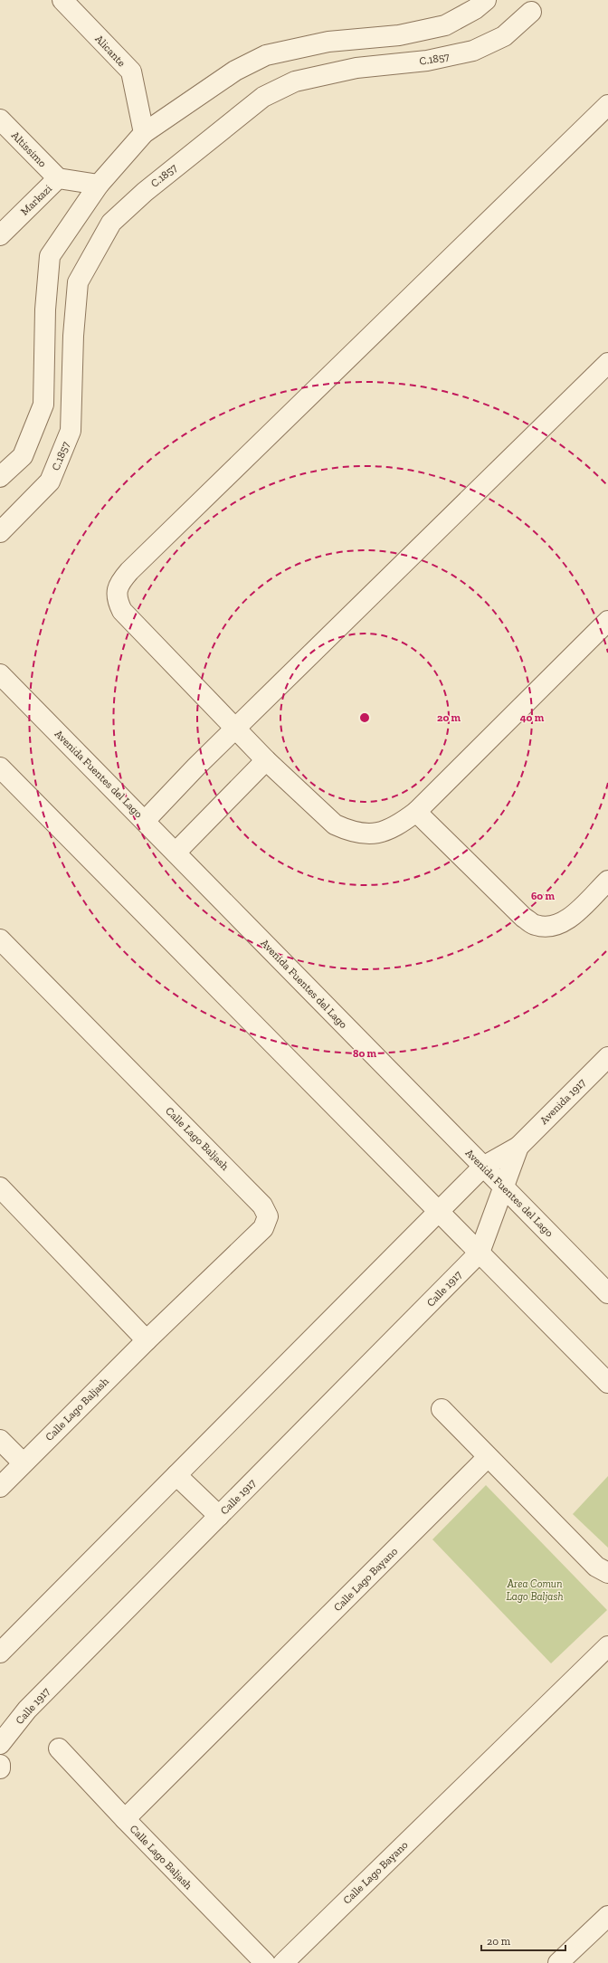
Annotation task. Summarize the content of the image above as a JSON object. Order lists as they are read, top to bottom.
{
  "streets": {
    "street": [
      "Alicante",
      "C.1857",
      "Altissimo",
      "Markazi",
      "Avenida Fuentes del Lago",
      "Avenida 1917",
      "Calle Lago Baljash",
      "Calle 1917",
      "Calle Lago Bayano"
    ]
  },
  "crossings": [
    ["Altissimo", "Markazi"],
    ["Calle Lago Baljash", "Calle Lago Bayano"]
  ],
  "parks": ["Area Comun Lago Baljash"],
  "scale_bar": "20 m",
  "rings": [
    "20 m",
    "40 m",
    "60 m",
    "80 m"
  ]
}
